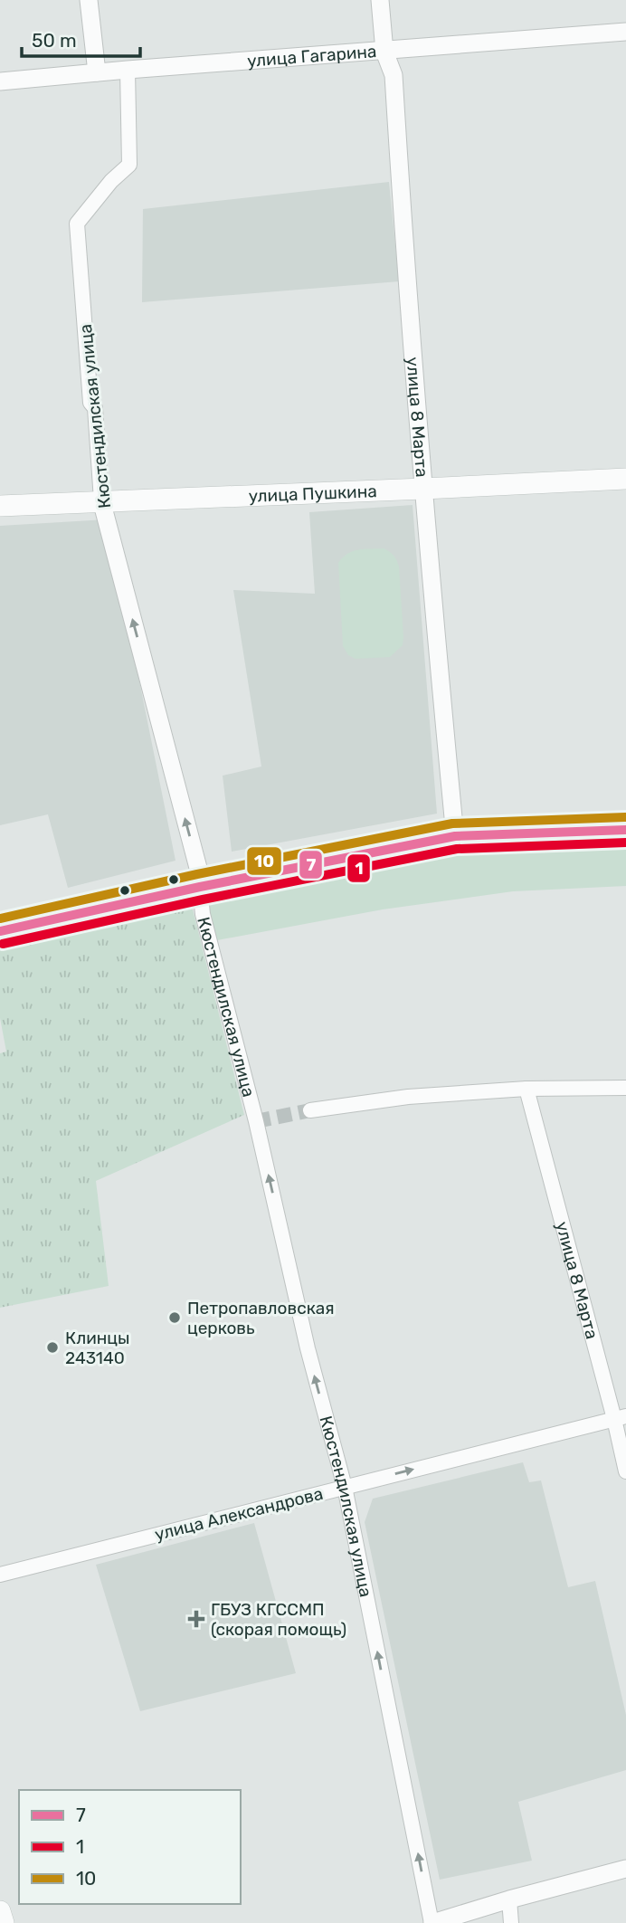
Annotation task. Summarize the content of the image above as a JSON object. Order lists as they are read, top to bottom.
{
  "streets": {
    "main road": ["улица Пушкина"],
    "street": [
      "улица Гагарина",
      "Кюстендилская улица",
      "улица 8 Марта",
      "улица Александрова"
    ]
  },
  "crossings": [
    ["улица Гагарина", "Кюстендилская улица"],
    ["улица Гагарина", "улица 8 Марта"],
    ["Кюстендилская улица", "улица Пушкина"],
    ["Кюстендилская улица", "улица Александрова"],
    ["улица 8 Марта", "улица Пушкина"],
    ["улица 8 Марта", "улица Александрова"]
  ],
  "one_way": ["Кюстендилская улица", "улица Александрова"],
  "places": {
    "other": ["Петропавловская церковь", "Клинцы 243140"],
    "health": ["ГБУЗ КГССМП (скорая помощь)"]
  },
  "lines": ["transit line 10", "transit line 7", "transit line 1"],
  "legend": ["7", "1", "10"],
  "scale_bar": "50 m"
}
